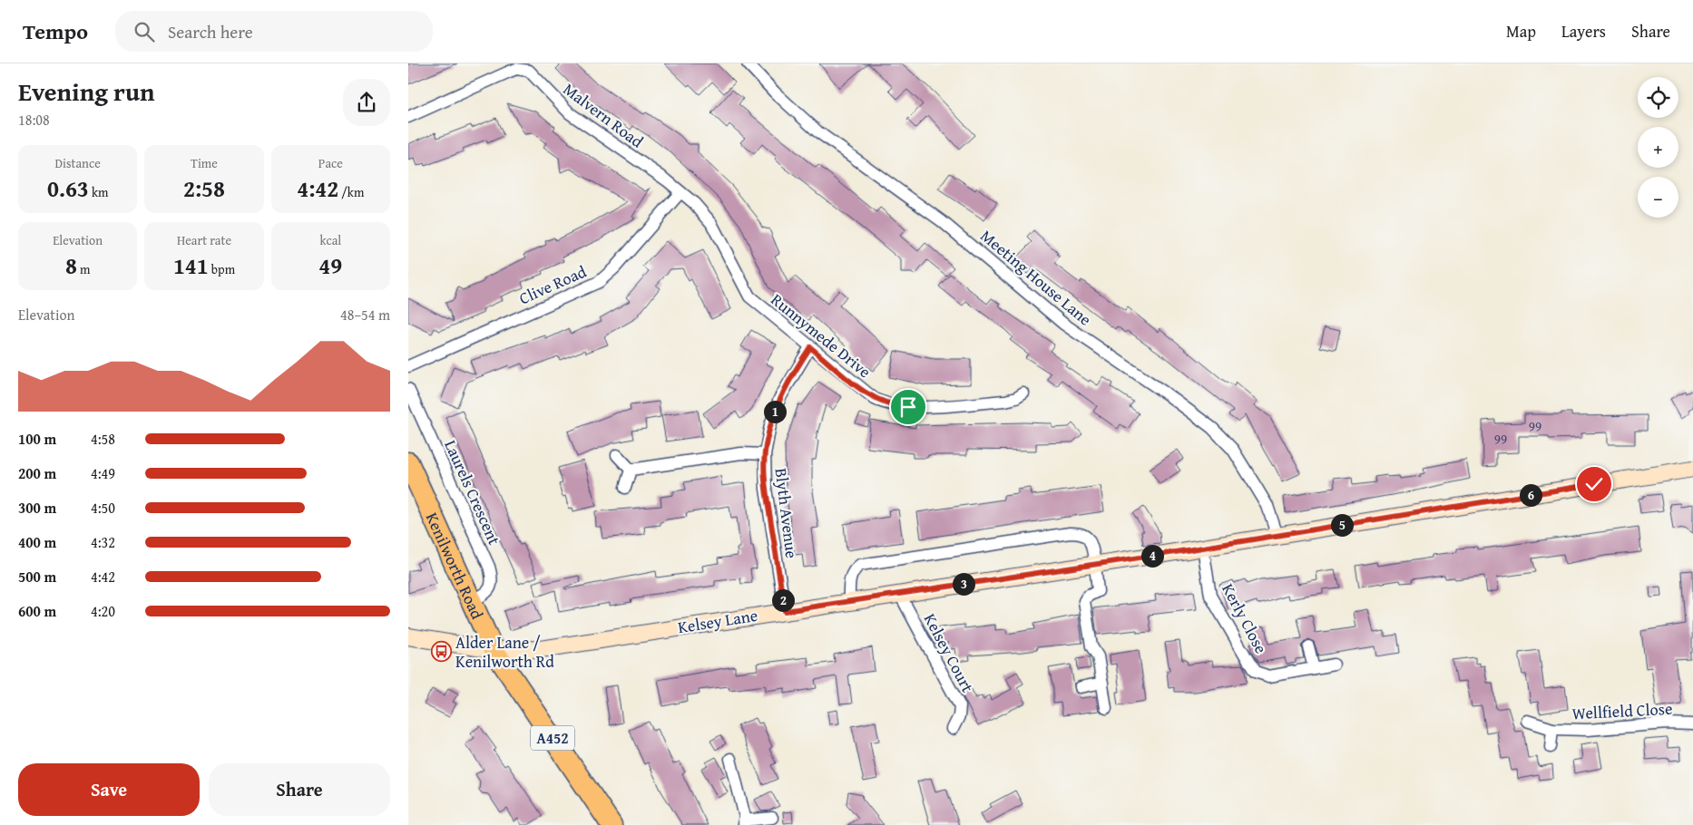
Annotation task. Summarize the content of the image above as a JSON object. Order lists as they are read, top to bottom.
{
  "streets": {
    "highway": ["Kenilworth Road", "A452"],
    "main road": ["Kelsey Lane"],
    "street": [
      "Malvern Road",
      "Meeting House Lane",
      "Clive Road",
      "Runnymede Drive",
      "Laurels Crescent",
      "Blyth Avenue",
      "Kerly Close",
      "Kelsey Court",
      "Wellfield Close"
    ]
  },
  "crossings": [
    ["Malvern Road", "Clive Road"],
    ["Malvern Road", "Runnymede Drive"],
    ["Meeting House Lane", "Kelsey Lane"],
    ["Clive Road", "Runnymede Drive"],
    ["Runnymede Drive", "Blyth Avenue"],
    ["Laurels Crescent", "Kenilworth Road"],
    ["Blyth Avenue", "Kelsey Lane"],
    ["Kenilworth Road", "Kelsey Lane"],
    ["Kerly Close", "Kelsey Lane"],
    ["Kelsey Lane", "Kelsey Court"]
  ],
  "places": {
    "bus stop": ["Alder Lane / Kenilworth Rd"]
  },
  "house_numbers": ["99", "99"],
  "page": {
    "header": "Tempo",
    "search": "Search here",
    "nav": ["Map", "Layers", "Share"],
    "heading": ["Evening run", "18:08"],
    "map_buttons": ["+", "−"],
    "stats": [
      ["Distance", "0.63 km"],
      ["Time", "2:58"],
      ["Pace", "4:42 /km"],
      ["Elevation", "8 m"],
      ["Heart rate", "141 bpm"],
      ["kcal", "49"]
    ],
    "chart": ["Elevation", "48–54 m"],
    "pins": [
      "1",
      "6",
      "5",
      "4",
      "3",
      "2"
    ],
    "list": [
      {
        "name": "100 m",
        "note": "4:58"
      },
      {
        "name": "200 m",
        "note": "4:49"
      },
      {
        "name": "300 m",
        "note": "4:50"
      },
      {
        "name": "400 m",
        "note": "4:32"
      },
      {
        "name": "500 m",
        "note": "4:42"
      },
      {
        "name": "600 m",
        "note": "4:20"
      }
    ],
    "buttons": ["Save", "Share"]
  }
}
